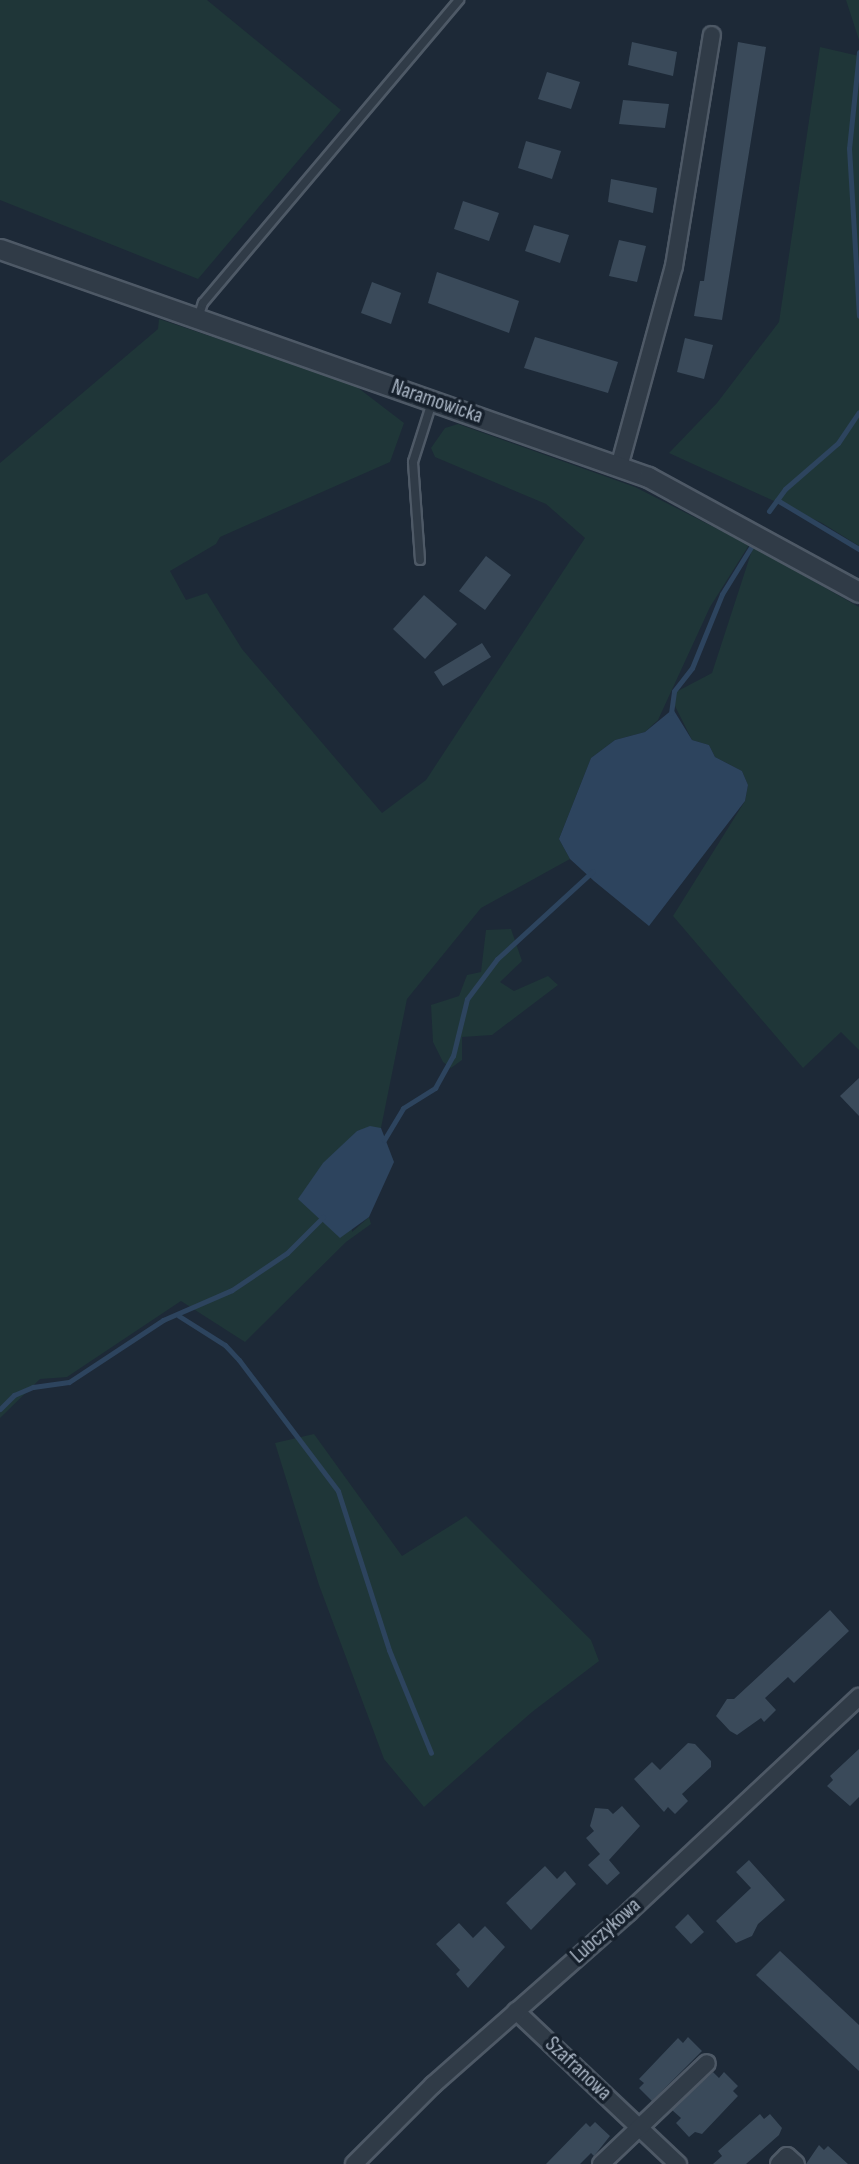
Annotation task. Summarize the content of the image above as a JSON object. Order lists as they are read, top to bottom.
{
  "streets": {
    "street": ["Naramowicka", "Lubczykowa", "Szafranowa"]
  },
  "crossings": [
    ["Lubczykowa", "Szafranowa"]
  ]
}
